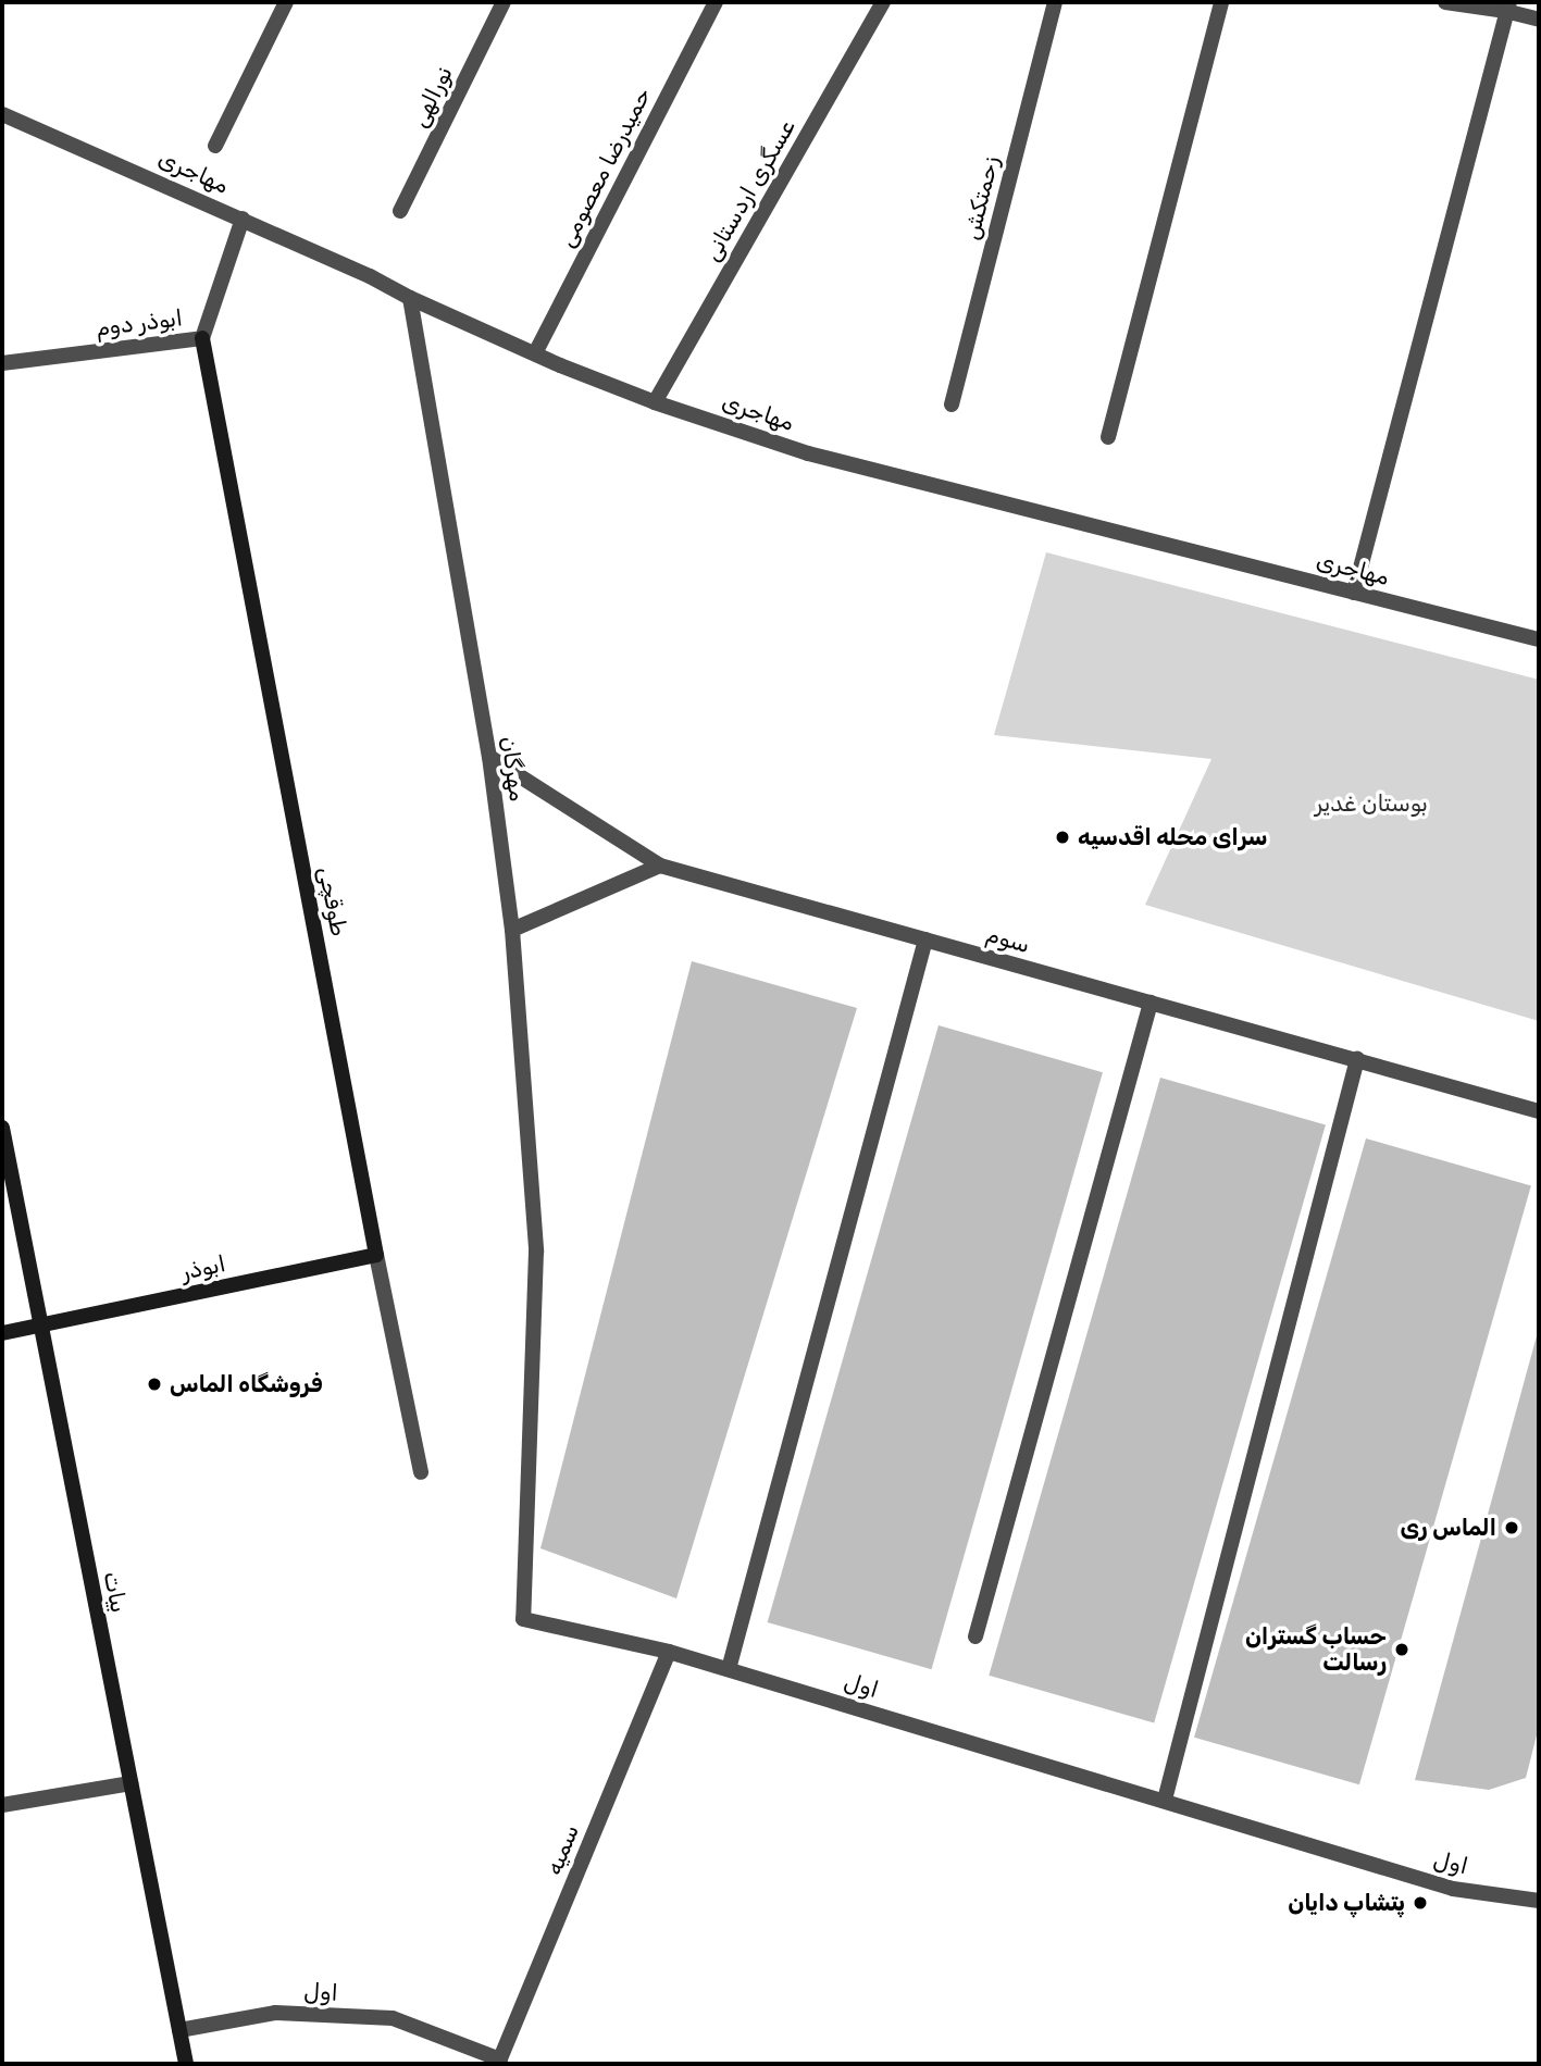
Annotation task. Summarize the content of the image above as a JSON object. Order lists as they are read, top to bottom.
{
  "streets": {
    "street": [
      "نورالهی",
      "حمیدرضا معصومی",
      "مهاجری",
      "عسگری اردستانی",
      "زحمتکش",
      "ابوذر دوم",
      "مهرگان",
      "طوقچی",
      "سوم",
      "ابوذر",
      "بیات",
      "اول",
      "سمیه"
    ]
  },
  "crossings": [
    ["حمیدرضا معصومی", "مهاجری"],
    ["مهاجری", "عسگری اردستانی"],
    ["مهاجری", "ابوذر دوم"],
    ["مهاجری", "مهرگان"],
    ["ابوذر دوم", "طوقچی"],
    ["مهرگان", "سوم"],
    ["مهرگان", "اول"],
    ["طوقچی", "ابوذر"],
    ["ابوذر", "بیات"],
    ["بیات", "اول"],
    ["اول", "سمیه"]
  ],
  "parks": ["بوستان غدیر"],
  "places": [
    "سرای محله اقدسیه",
    "فروشگاه الماس",
    "الماس ری",
    "حساب گستران رسالت",
    "پتشاپ دایان"
  ]
}
